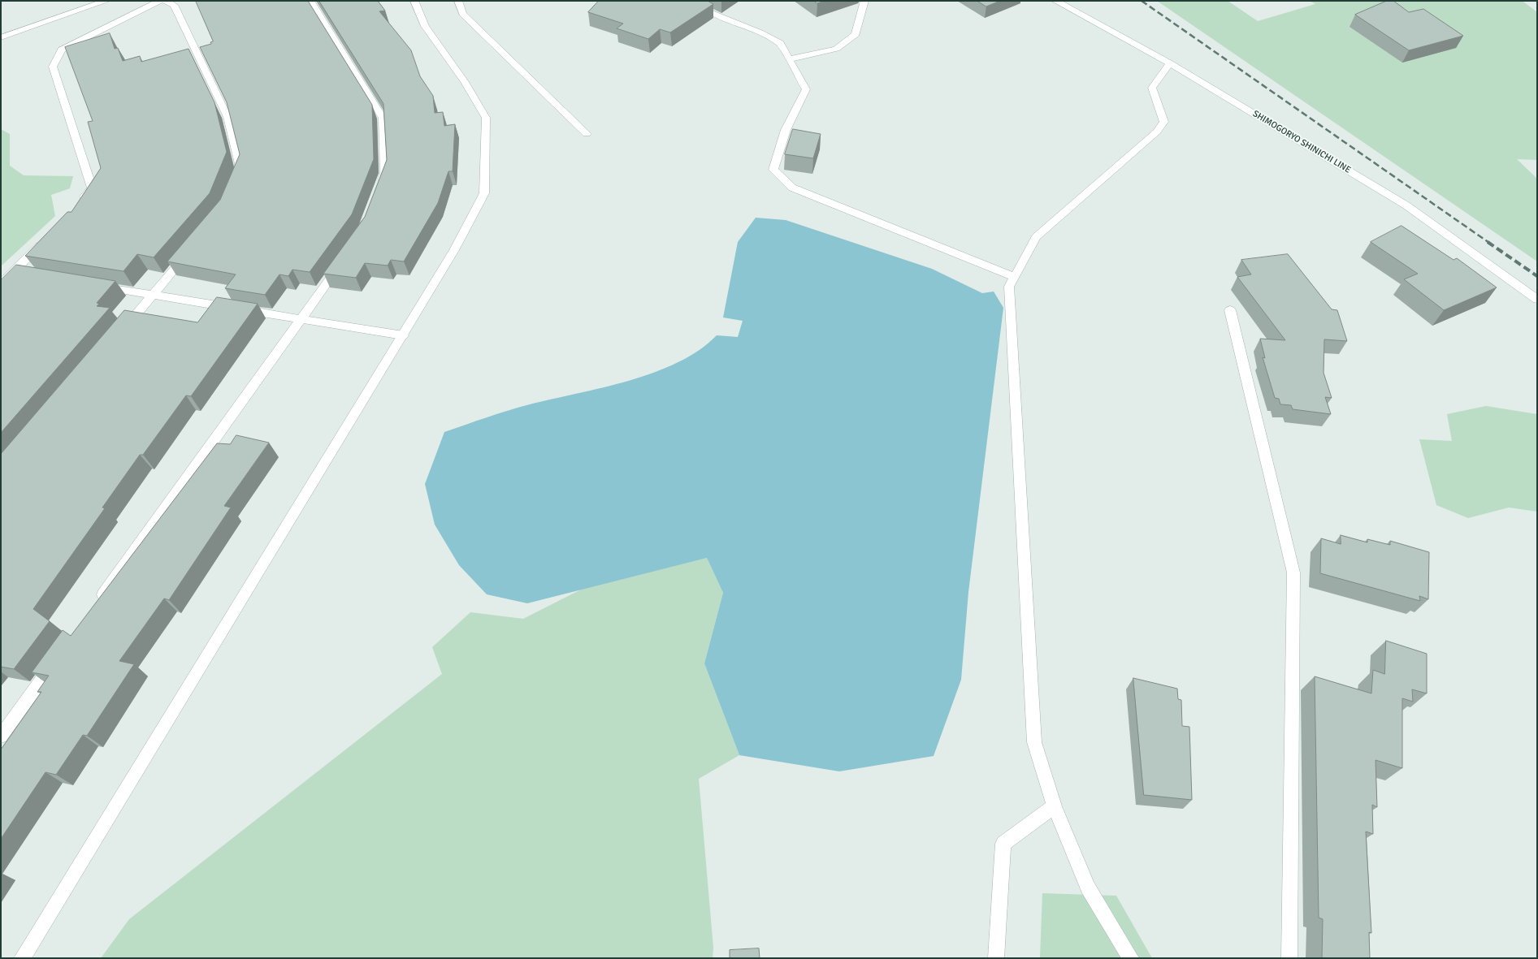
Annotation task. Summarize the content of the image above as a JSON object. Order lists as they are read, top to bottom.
{
  "streets": {
    "street": ["SHIMOGORYO SHINICHI LINE"]
  }
}
